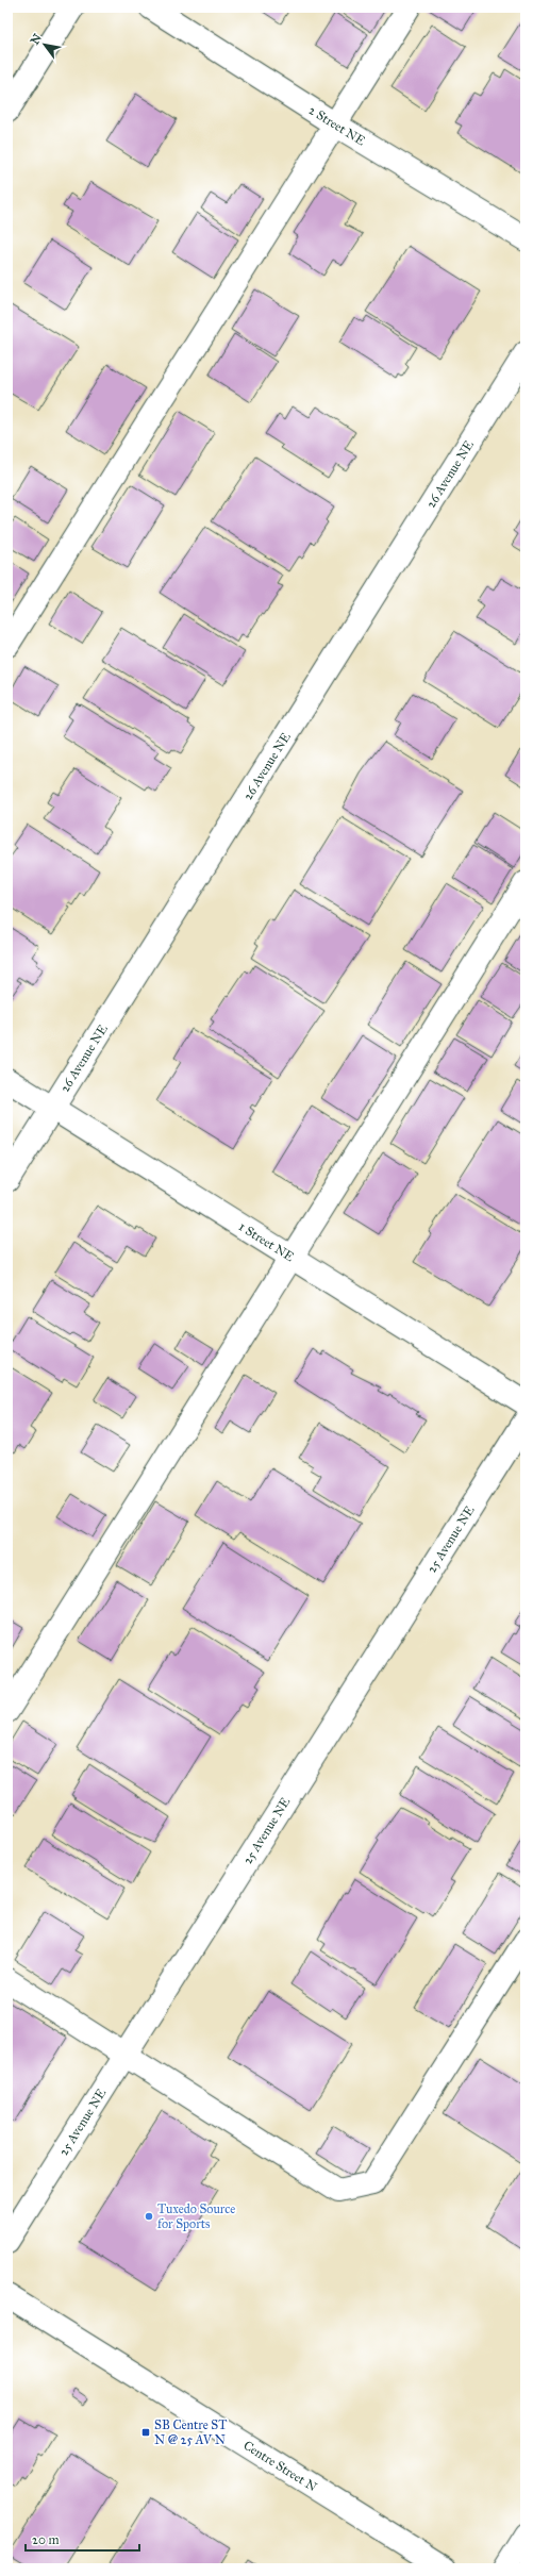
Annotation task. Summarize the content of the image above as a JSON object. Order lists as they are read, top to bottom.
{
  "streets": {
    "street": [
      "2 Street NE",
      "26 Avenue NE",
      "1 Street NE",
      "25 Avenue NE",
      "Centre Street N"
    ]
  },
  "crossings": [
    ["26 Avenue NE", "1 Street NE"]
  ],
  "places": {
    "other": ["Tuxedo Source for Sports"],
    "transit": ["SB Centre ST N @ 25 AV N"]
  },
  "scale_bar": "20 m",
  "north": "top left"
}
